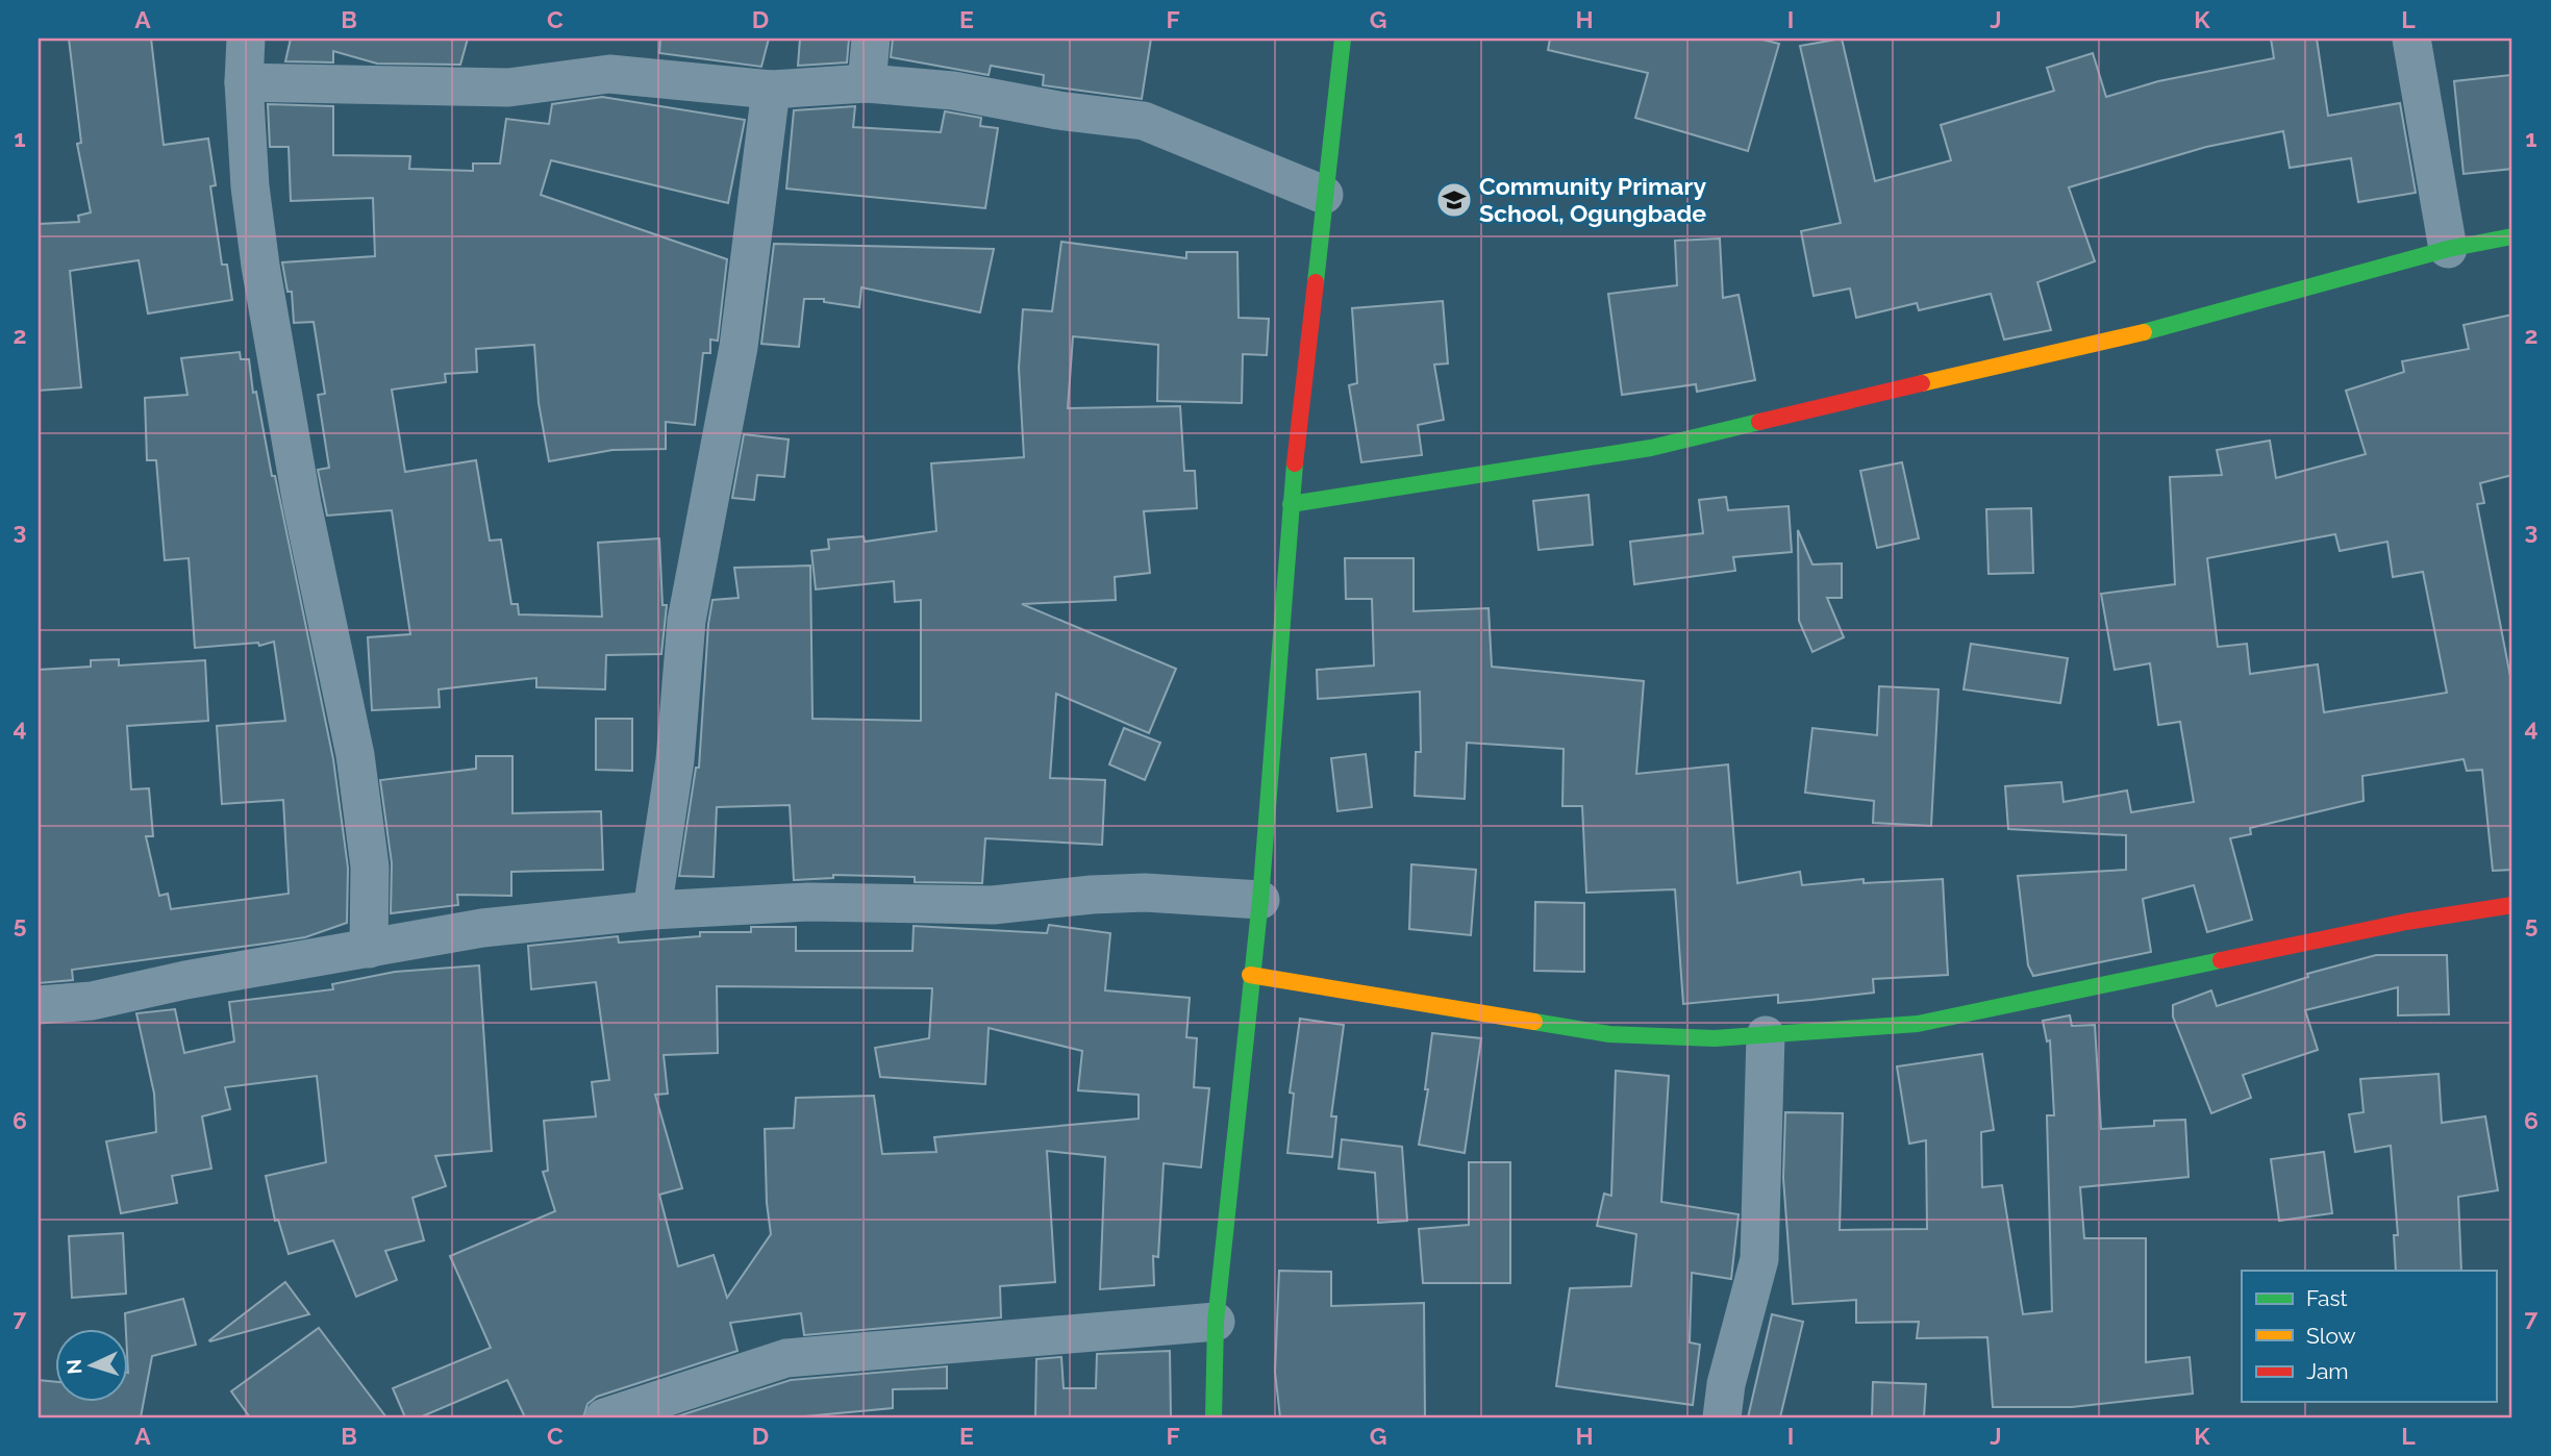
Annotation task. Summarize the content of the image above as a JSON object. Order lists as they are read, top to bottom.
{
  "places": {
    "school or university": ["Community Primary School, Ogungbade"]
  },
  "legend": ["Fast", "Slow", "Jam"],
  "north": "left",
  "grid": {
    "columns": [
      "A",
      "B",
      "C",
      "D",
      "E",
      "F",
      "G",
      "H",
      "I",
      "J",
      "K",
      "L"
    ],
    "rows": [
      "1",
      "2",
      "3",
      "4",
      "5",
      "6",
      "7"
    ]
  }
}
